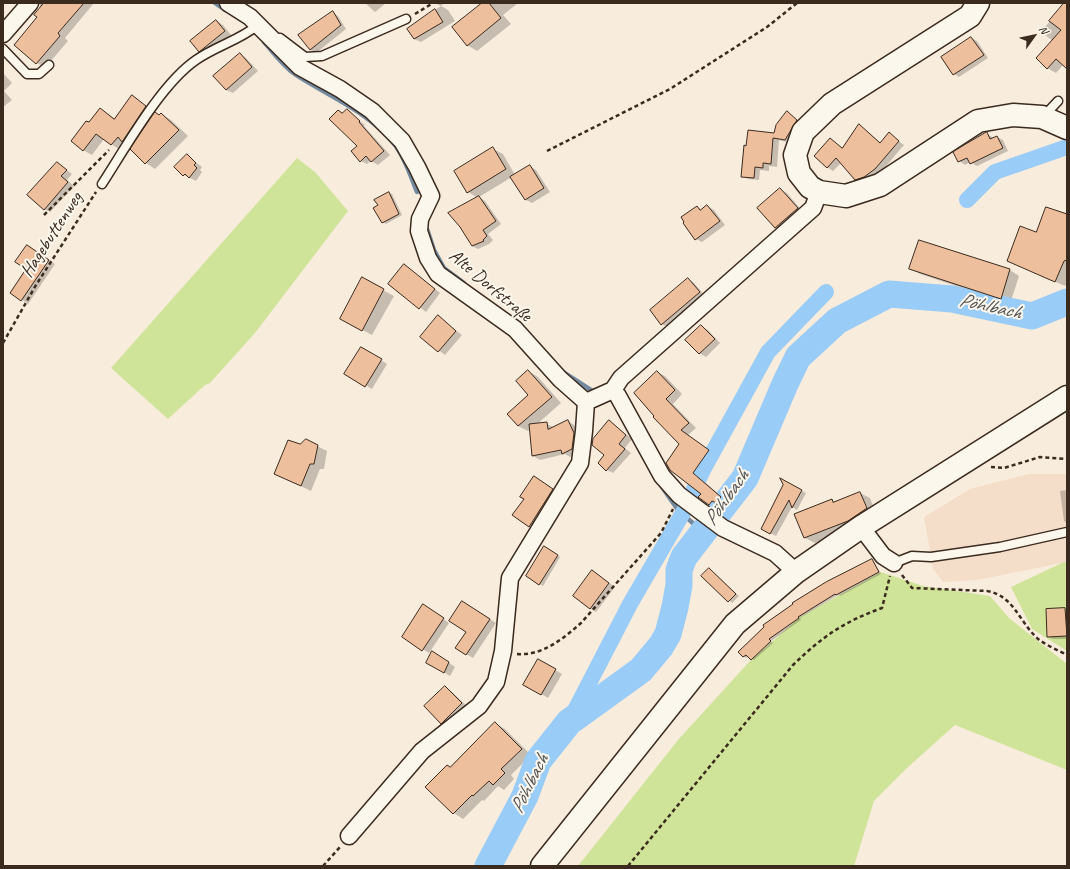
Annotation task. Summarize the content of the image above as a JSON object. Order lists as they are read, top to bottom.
{
  "streets": {
    "street": ["Alte Dorfstraße"],
    "path": ["Hagebuttenweg"]
  },
  "water": ["Pöhlbach"],
  "north": "top right"
}
